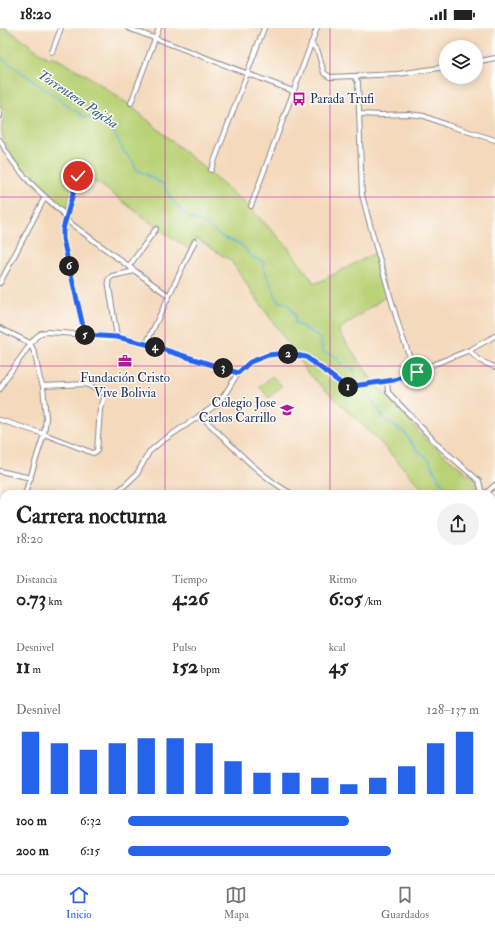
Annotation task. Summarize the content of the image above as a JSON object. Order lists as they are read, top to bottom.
{
  "water": ["Torrentera Pajcha"],
  "places": {
    "bus stop": ["Parada Trufi"],
    "office": ["Fundación Cristo Vive Bolivia"],
    "school or university": ["Colegio Jose Carlos Carrillo"]
  },
  "page": {
    "status": "18:20",
    "pins": [
      "6",
      "5",
      "4",
      "2",
      "3",
      "1"
    ],
    "heading": ["Carrera nocturna", "18:20"],
    "stats": [
      ["Distancia", "0.73 km"],
      ["Tiempo", "4:26"],
      ["Ritmo", "6:05 /km"],
      ["Desnivel", "11 m"],
      ["Pulso", "152 bpm"],
      ["kcal", "45"]
    ],
    "chart": ["Desnivel", "128–137 m"],
    "list": [
      {
        "name": "100 m",
        "note": "6:32"
      },
      {
        "name": "200 m",
        "note": "6:15"
      }
    ],
    "tabs": ["Inicio", "Mapa", "Guardados"]
  }
}
